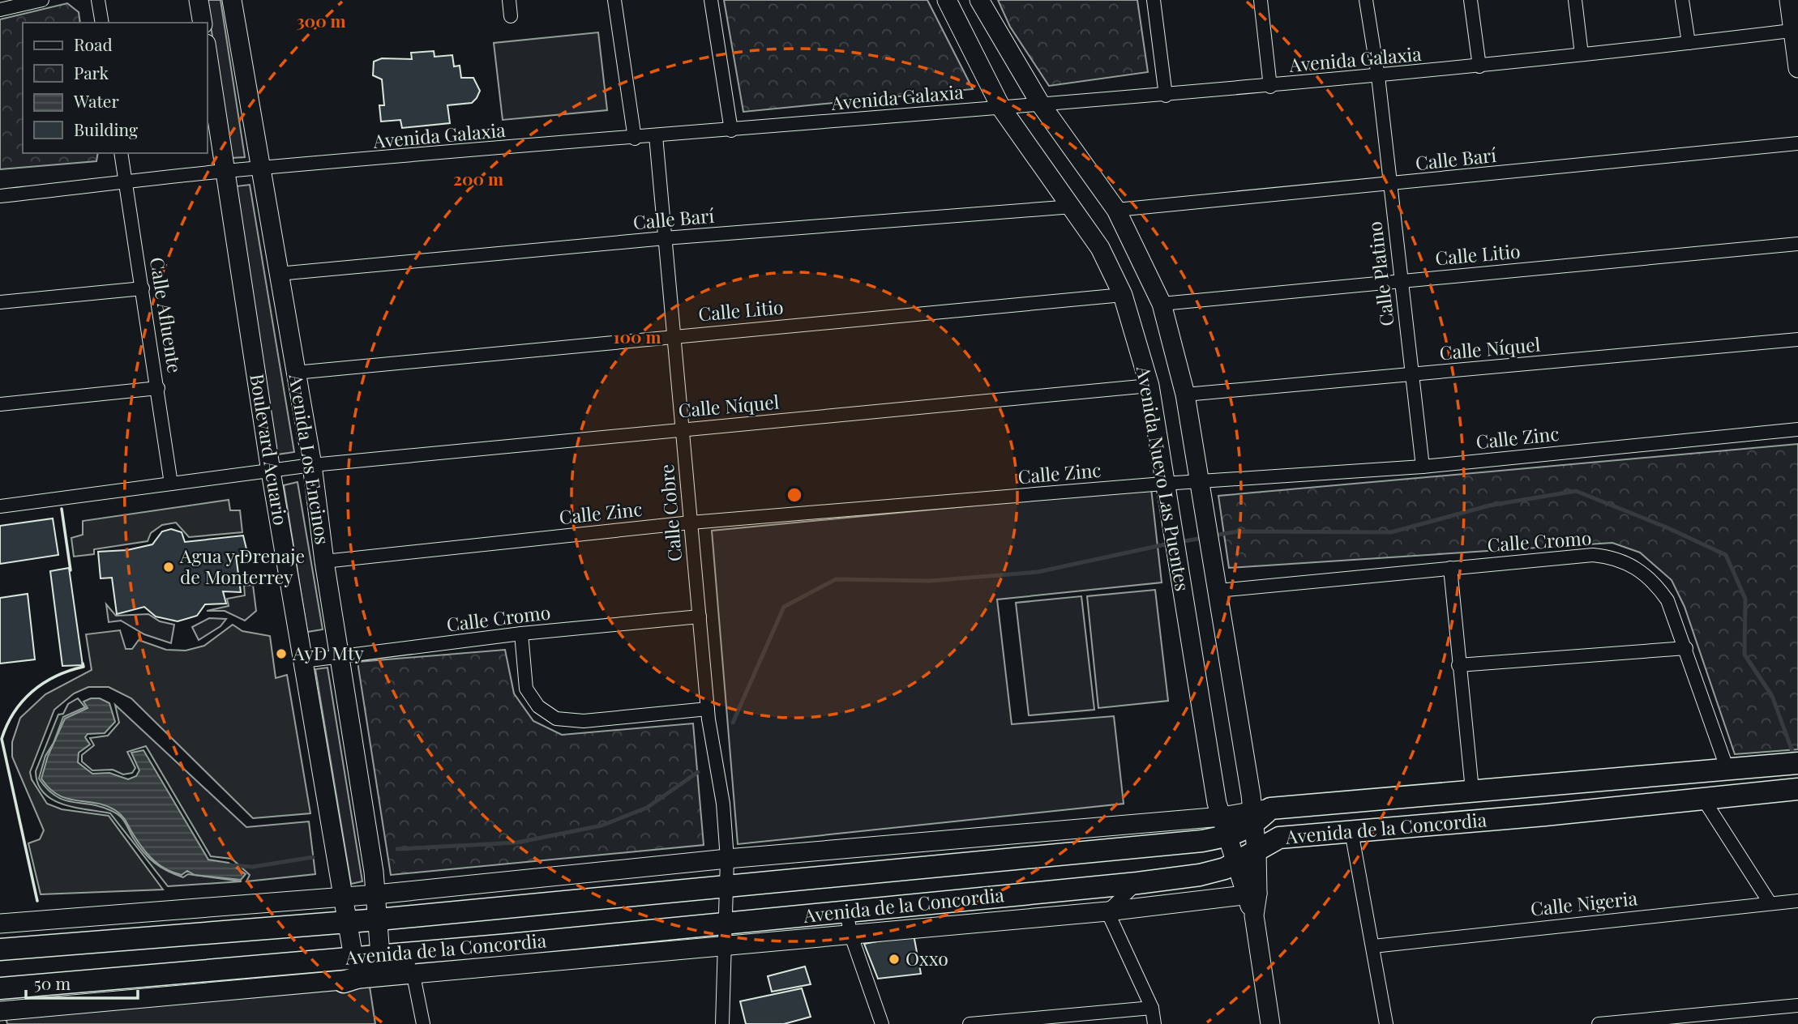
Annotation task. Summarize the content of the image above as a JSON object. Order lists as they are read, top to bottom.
{
  "streets": {
    "main road": ["Avenida de la Concordia"],
    "street": [
      "Avenida Galaxia",
      "Calle Barí",
      "Calle Litio",
      "Calle Platino",
      "Calle Afluente",
      "Calle Níquel",
      "Calle Zinc",
      "Boulevard Acuario",
      "Avenida Los Encinos",
      "Avenida Nuevo Las Puentes",
      "Calle Cobre",
      "Calle Cromo",
      "Calle Nigeria"
    ]
  },
  "crossings": [
    ["Avenida Galaxia", "Calle Platino"],
    ["Avenida Galaxia", "Calle Afluente"],
    ["Avenida Galaxia", "Boulevard Acuario"],
    ["Avenida Galaxia", "Avenida Los Encinos"],
    ["Avenida Galaxia", "Avenida Nuevo Las Puentes"],
    ["Avenida Galaxia", "Calle Cobre"],
    ["Calle Barí", "Calle Platino"],
    ["Calle Barí", "Avenida Los Encinos"],
    ["Calle Barí", "Avenida Nuevo Las Puentes"],
    ["Calle Barí", "Calle Cobre"],
    ["Calle Litio", "Calle Platino"],
    ["Calle Litio", "Avenida Los Encinos"],
    ["Calle Litio", "Avenida Nuevo Las Puentes"],
    ["Calle Litio", "Calle Cobre"],
    ["Calle Platino", "Calle Níquel"],
    ["Calle Platino", "Calle Zinc"],
    ["Calle Afluente", "Calle Níquel"],
    ["Calle Níquel", "Boulevard Acuario"],
    ["Calle Níquel", "Avenida Los Encinos"],
    ["Calle Níquel", "Avenida Nuevo Las Puentes"],
    ["Calle Níquel", "Calle Cobre"],
    ["Calle Zinc", "Avenida Los Encinos"],
    ["Calle Zinc", "Avenida Nuevo Las Puentes"],
    ["Calle Zinc", "Calle Cobre"],
    ["Boulevard Acuario", "Calle Cromo"],
    ["Boulevard Acuario", "Avenida de la Concordia"],
    ["Avenida Los Encinos", "Calle Cromo"],
    ["Avenida Los Encinos", "Avenida de la Concordia"],
    ["Avenida Nuevo Las Puentes", "Calle Cromo"],
    ["Avenida Nuevo Las Puentes", "Avenida de la Concordia"],
    ["Calle Cobre", "Calle Cromo"],
    ["Calle Cobre", "Avenida de la Concordia"],
    ["Calle Cromo", "Avenida de la Concordia"]
  ],
  "places": ["Agua y Drenaje de Monterrey", "AyD Mty", "Oxxo"],
  "legend": [
    "Road",
    "Park",
    "Water",
    "Building"
  ],
  "scale_bar": "50 m",
  "rings": ["300 m", "200 m", "100 m"]
}
